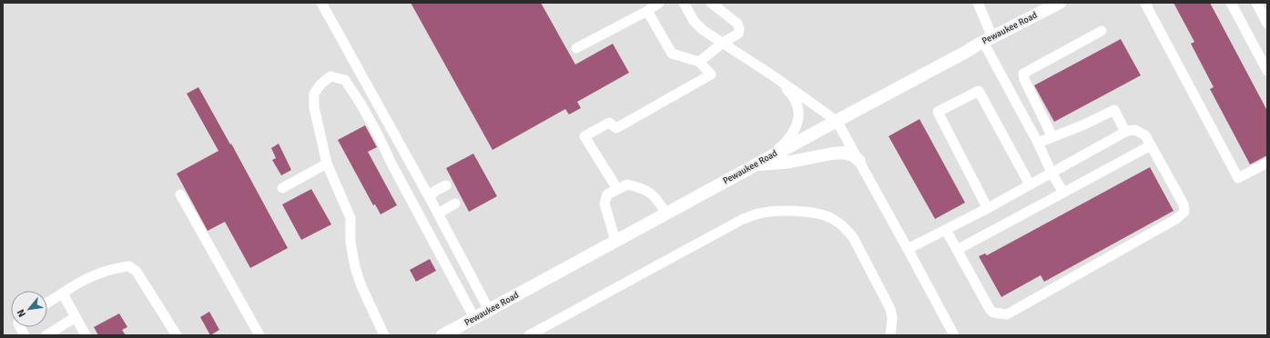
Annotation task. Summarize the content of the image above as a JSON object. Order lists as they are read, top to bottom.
{
  "streets": {
    "main road": ["Pewaukee Road"]
  },
  "north": "bottom left"
}
